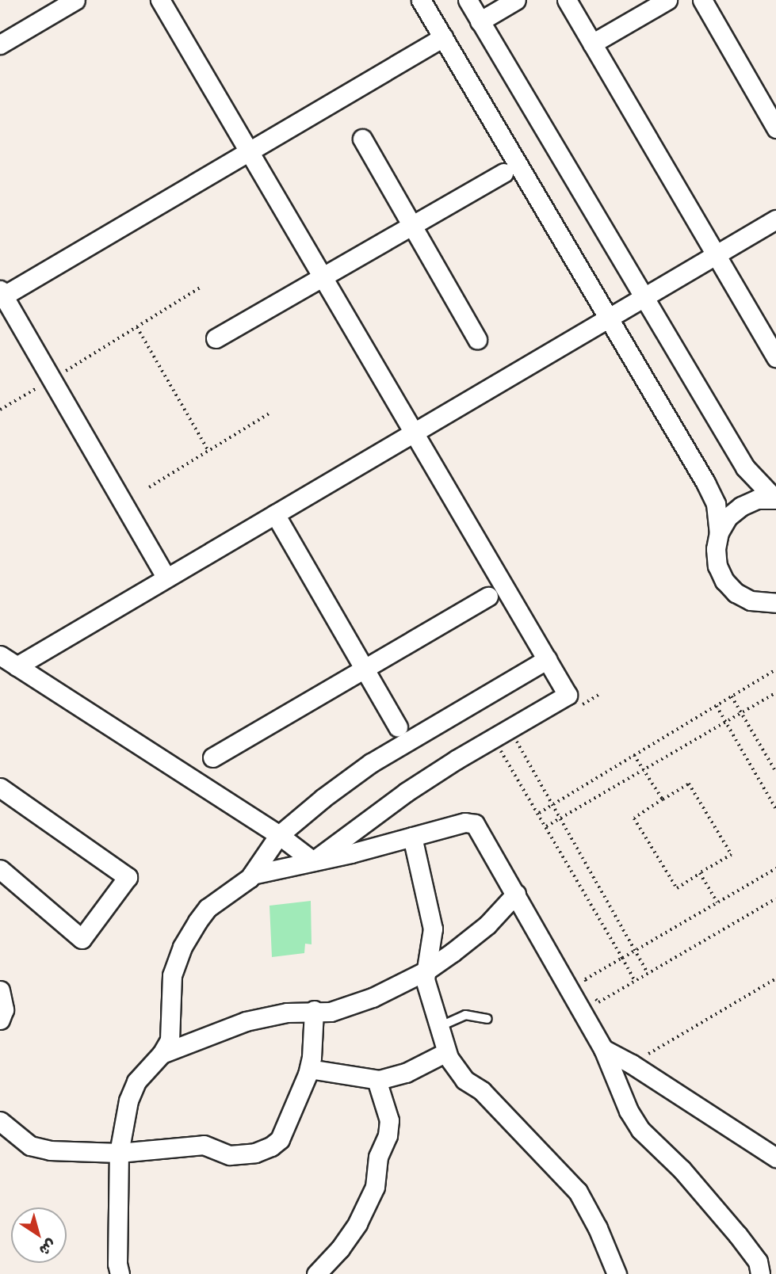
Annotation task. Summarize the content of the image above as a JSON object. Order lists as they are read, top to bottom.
{
  "north": "bottom right"
}
